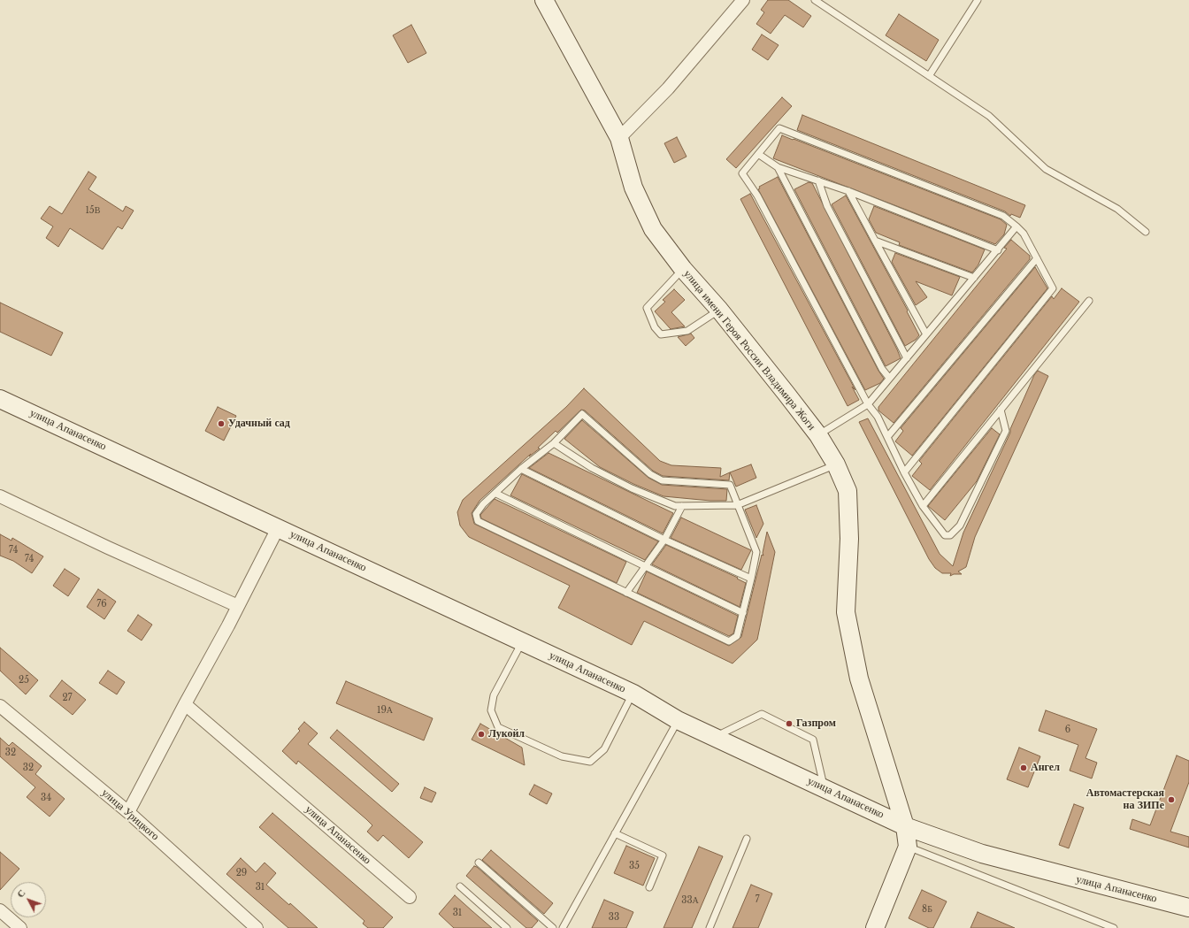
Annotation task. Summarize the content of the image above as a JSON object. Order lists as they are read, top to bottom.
{
  "streets": {
    "main road": ["улица имени Героя России Владимира Жоги", "улица Апанасенко"],
    "street": ["улица Урицкого"]
  },
  "crossings": [
    ["улица имени Героя России Владимира Жоги", "улица Апанасенко"]
  ],
  "places": [
    "Удачный сад",
    "Газпром",
    "Лукойл",
    "Ангел",
    "Автомастерская на ЗИПе"
  ],
  "house_numbers": [
    "15В",
    "74",
    "74",
    "76",
    "25",
    "27",
    "19А",
    "6",
    "32",
    "32",
    "34",
    "35",
    "29",
    "31",
    "7",
    "33А",
    "8Б",
    "31",
    "33"
  ],
  "north": "top left"
}
